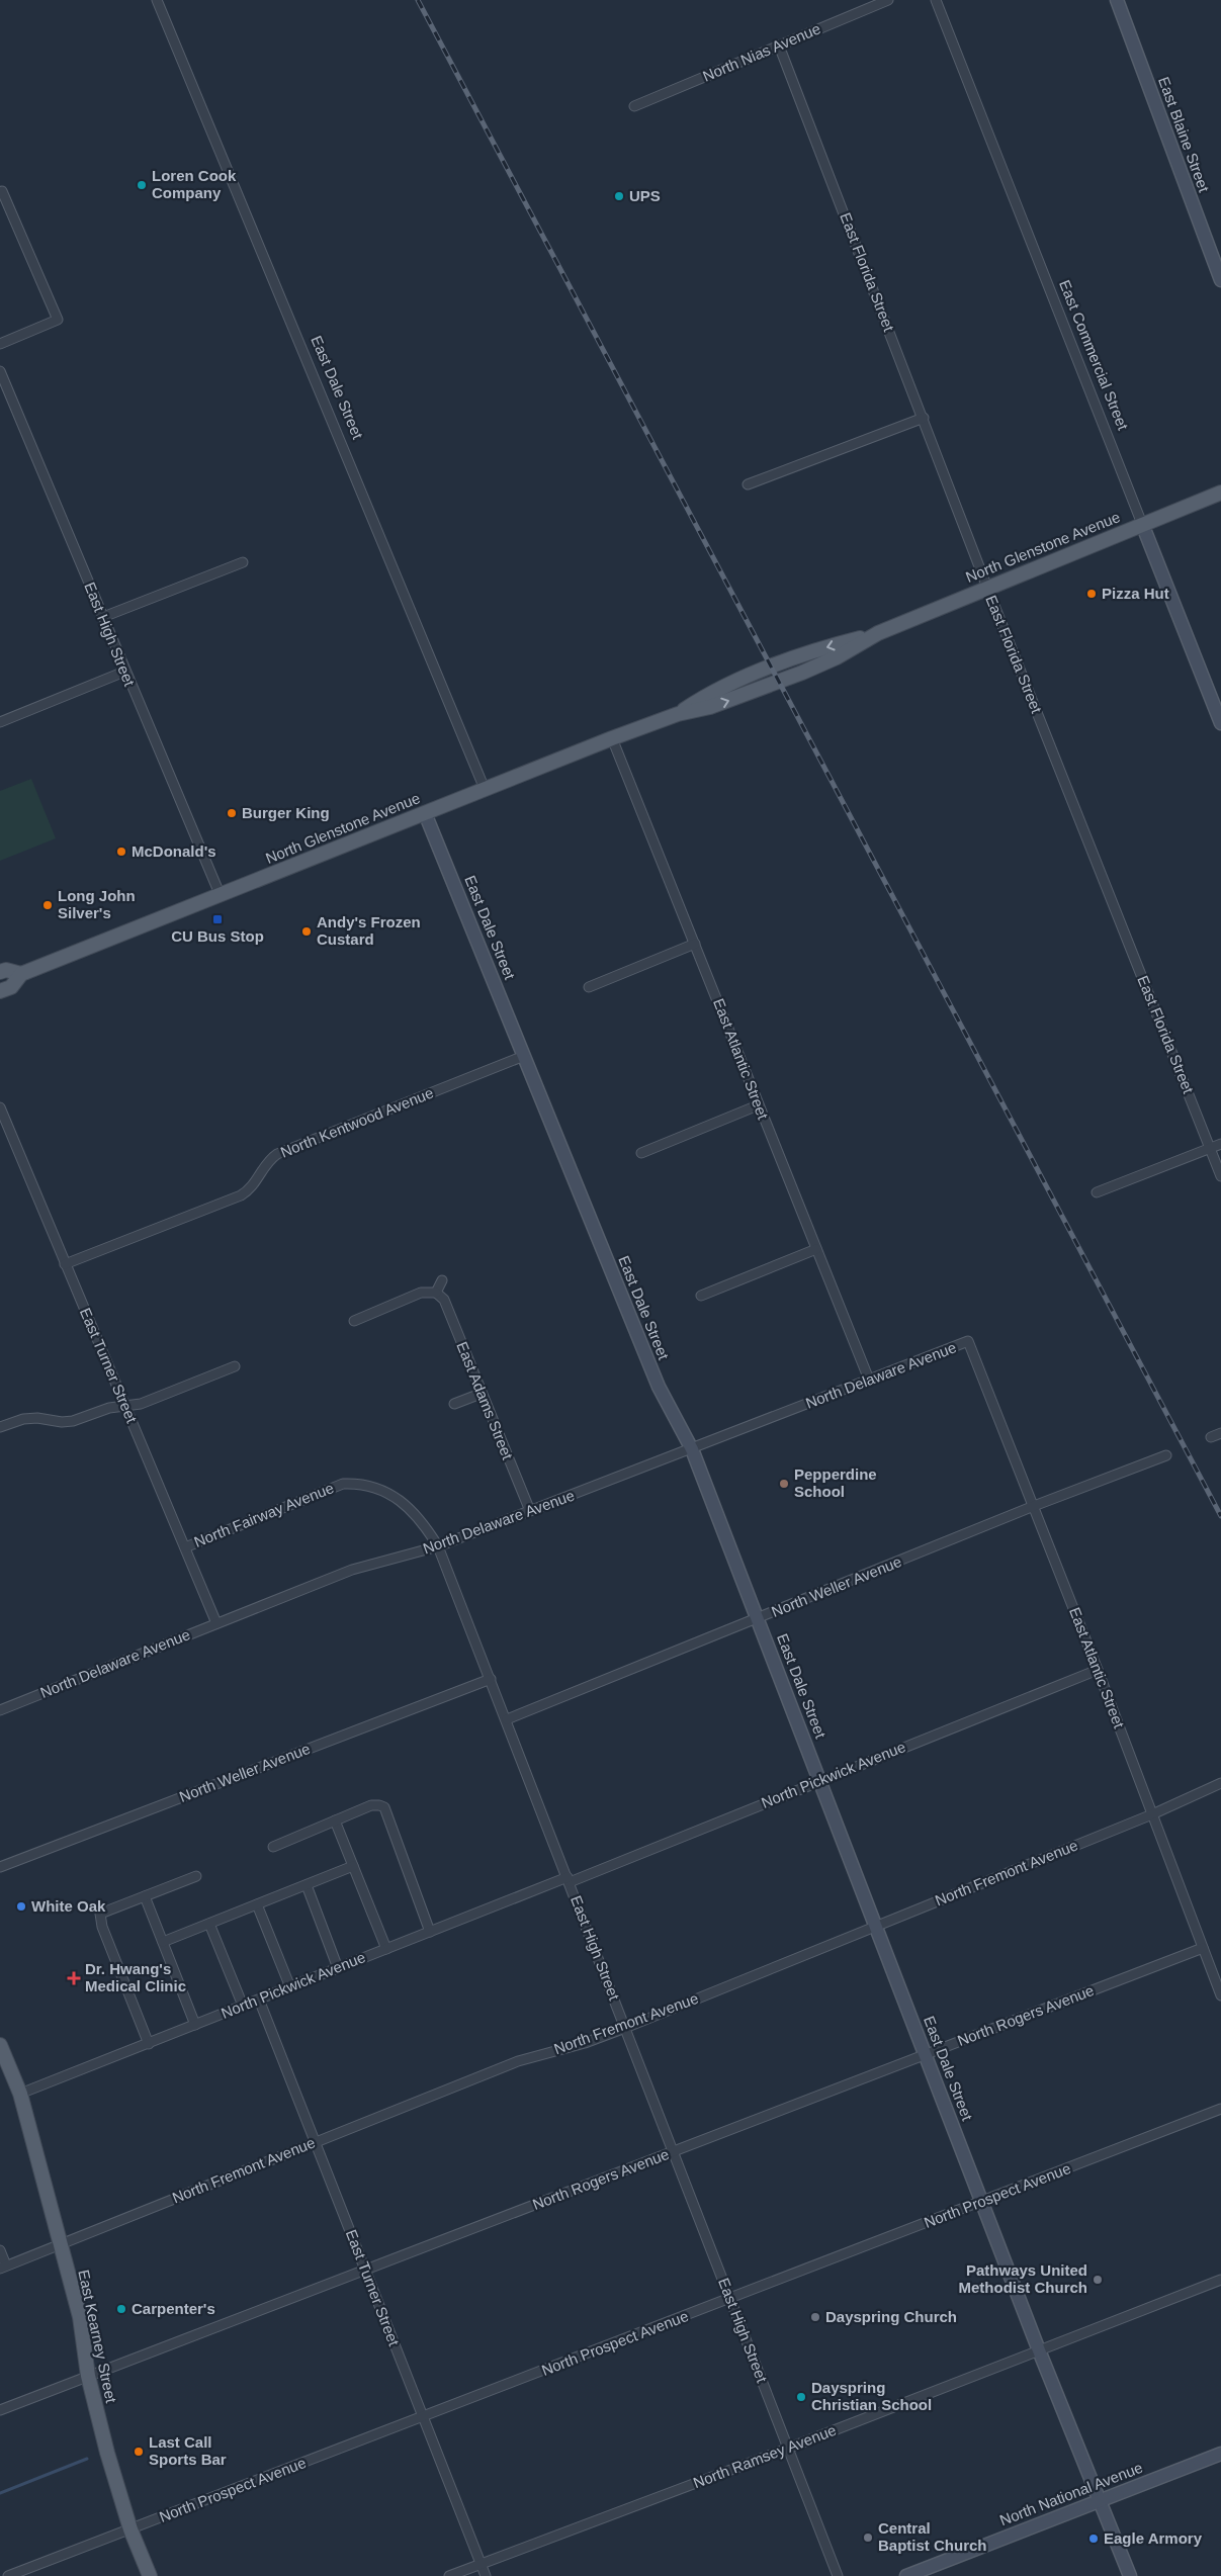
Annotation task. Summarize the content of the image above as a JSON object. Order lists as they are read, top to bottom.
{
  "streets": {
    "main road": ["North Glenstone Avenue", "East Kearney Street"],
    "street": [
      "North Nias Avenue",
      "East Blaine Street",
      "East Florida Street",
      "East Commercial Street",
      "East Dale Street",
      "East High Street",
      "East Atlantic Street",
      "North Kentwood Avenue",
      "East Turner Street",
      "North Delaware Avenue",
      "East Adams Street",
      "North Fairway Avenue",
      "North Weller Avenue",
      "North Pickwick Avenue",
      "North Fremont Avenue",
      "North Rogers Avenue",
      "North Prospect Avenue",
      "North Ramsey Avenue",
      "North National Avenue"
    ]
  },
  "crossings": [
    ["North Nias Avenue", "East Florida Street"],
    ["East Florida Street", "North Glenstone Avenue"],
    ["East Commercial Street", "North Glenstone Avenue"],
    ["East Dale Street", "North Glenstone Avenue"],
    ["East Dale Street", "North Kentwood Avenue"],
    ["East Dale Street", "North Delaware Avenue"],
    ["East Dale Street", "North Weller Avenue"],
    ["East Dale Street", "North Pickwick Avenue"],
    ["East Dale Street", "North Fremont Avenue"],
    ["East Dale Street", "North Rogers Avenue"],
    ["East Dale Street", "North Prospect Avenue"],
    ["East Dale Street", "North Ramsey Avenue"],
    ["East Dale Street", "North National Avenue"],
    ["North Glenstone Avenue", "East High Street"],
    ["North Glenstone Avenue", "East Atlantic Street"],
    ["East High Street", "North Delaware Avenue"],
    ["East High Street", "North Fairway Avenue"],
    ["East High Street", "North Weller Avenue"],
    ["East High Street", "North Pickwick Avenue"],
    ["East High Street", "North Fremont Avenue"],
    ["East High Street", "North Rogers Avenue"],
    ["East High Street", "North Prospect Avenue"],
    ["East High Street", "North Ramsey Avenue"],
    ["East Atlantic Street", "North Delaware Avenue"],
    ["East Atlantic Street", "North Weller Avenue"],
    ["East Atlantic Street", "North Pickwick Avenue"],
    ["East Atlantic Street", "North Fremont Avenue"],
    ["East Atlantic Street", "North Rogers Avenue"],
    ["North Kentwood Avenue", "East Turner Street"],
    ["East Turner Street", "North Delaware Avenue"],
    ["East Turner Street", "North Fairway Avenue"],
    ["East Turner Street", "North Pickwick Avenue"],
    ["East Turner Street", "North Fremont Avenue"],
    ["East Turner Street", "North Rogers Avenue"],
    ["East Turner Street", "North Prospect Avenue"],
    ["East Turner Street", "North Ramsey Avenue"],
    ["North Delaware Avenue", "East Adams Street"],
    ["North Delaware Avenue", "North Fairway Avenue"],
    ["North Pickwick Avenue", "East Kearney Street"],
    ["North Fremont Avenue", "East Kearney Street"],
    ["North Rogers Avenue", "East Kearney Street"],
    ["North Prospect Avenue", "East Kearney Street"]
  ],
  "places": {
    "other": [
      "Loren Cook Company",
      "UPS",
      "Pizza Hut",
      "Burger King",
      "McDonald's",
      "Long John Silver's",
      "Andy's Frozen Custard",
      "Pepperdine School",
      "White Oak",
      "Pathways United Methodist Church",
      "Carpenter's",
      "Dayspring Church",
      "Dayspring Christian School",
      "Last Call Sports Bar",
      "Central Baptist Church",
      "Eagle Armory"
    ],
    "transit": ["CU Bus Stop"],
    "health": ["Dr. Hwang's Medical Clinic"]
  }
}
